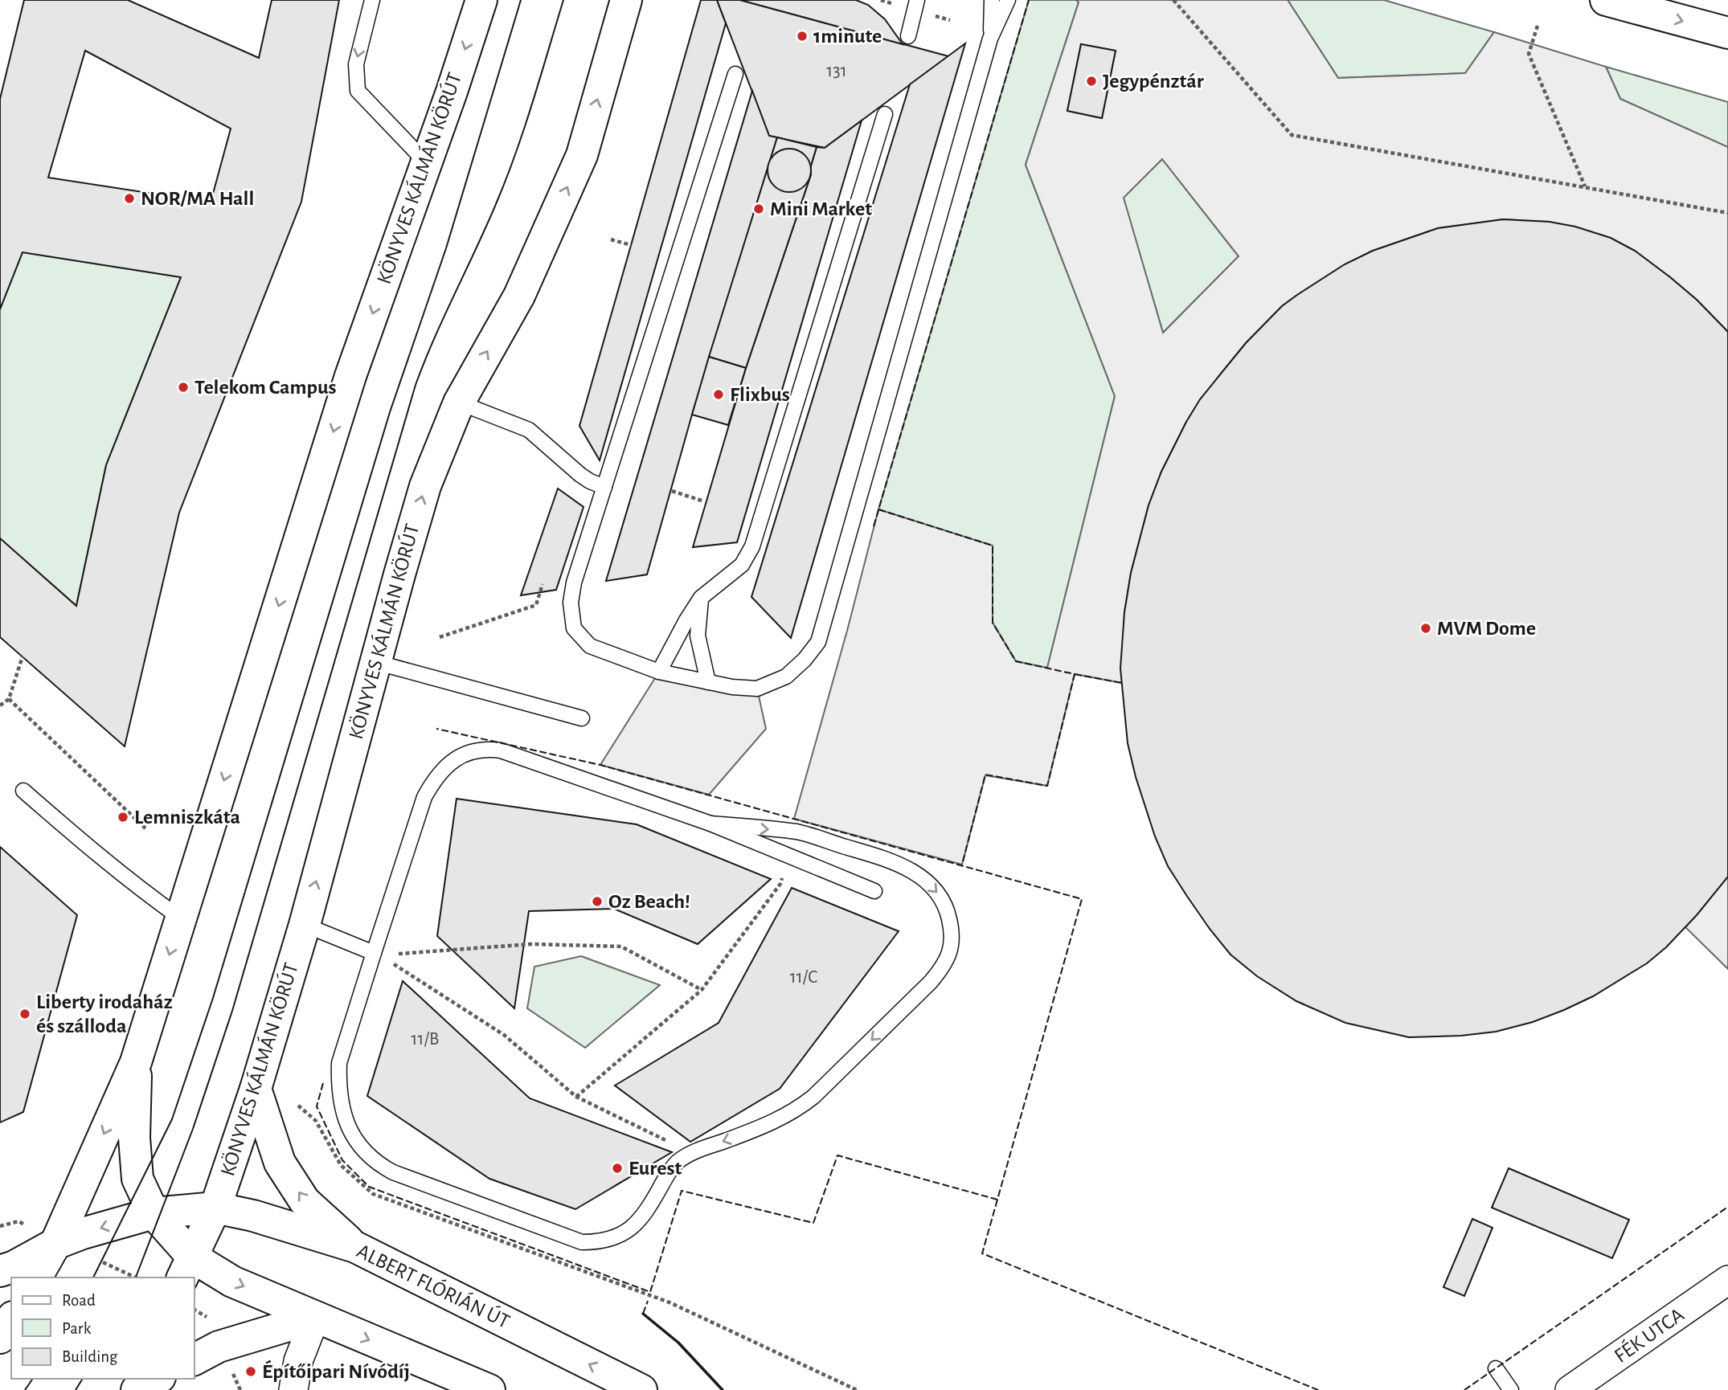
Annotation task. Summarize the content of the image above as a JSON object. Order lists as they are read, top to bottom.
{
  "streets": {
    "main road": ["KÖNYVES KÁLMÁN KÖRÚT", "ALBERT FLÓRIÁN ÚT"],
    "street": ["FÉK UTCA"]
  },
  "crossings": [
    ["KÖNYVES KÁLMÁN KÖRÚT", "ALBERT FLÓRIÁN ÚT"]
  ],
  "places": [
    "1minute",
    "Jegypénztár",
    "NOR/MA Hall",
    "Mini Market",
    "Telekom Campus",
    "Flixbus",
    "MVM Dome",
    "Lemniszkáta",
    "Oz Beach!",
    "Liberty irodaház és szálloda",
    "Eurest",
    "Építőipari Nívódíj"
  ],
  "house_numbers": ["131", "11/C", "11/B"],
  "legend": ["Road", "Park", "Building"]
}
